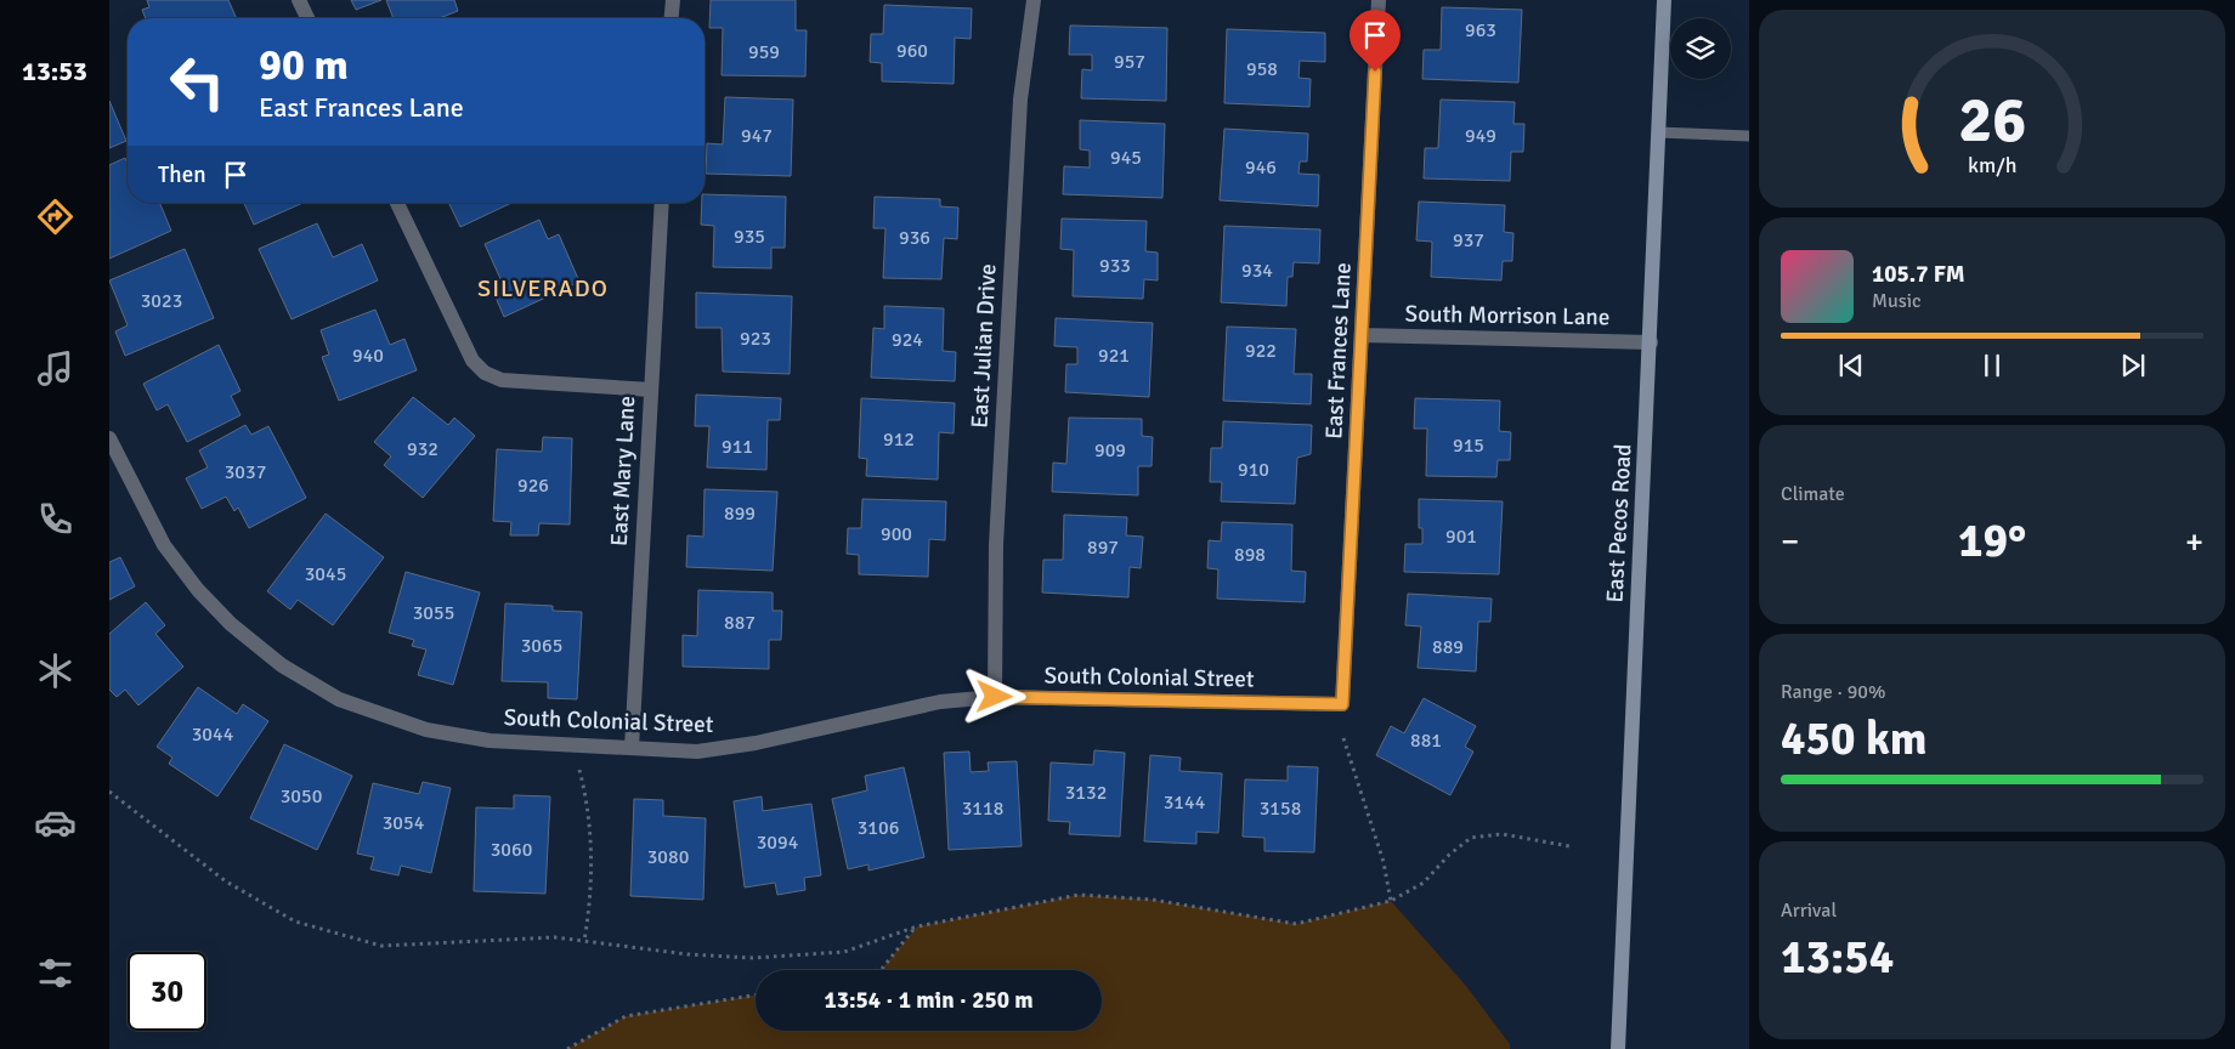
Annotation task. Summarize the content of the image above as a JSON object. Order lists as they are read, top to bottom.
{
  "streets": {
    "main road": ["East Pecos Road"],
    "street": [
      "South Morrison Lane",
      "East Julian Drive",
      "East Frances Lane",
      "East Mary Lane",
      "South Colonial Street"
    ]
  },
  "crossings": [
    ["South Morrison Lane", "East Frances Lane"],
    ["South Morrison Lane", "East Pecos Road"],
    ["East Julian Drive", "South Colonial Street"],
    ["East Frances Lane", "South Colonial Street"],
    ["East Mary Lane", "South Colonial Street"]
  ],
  "districts": ["SILVERADO"],
  "house_numbers": [
    "963",
    "960",
    "959",
    "957",
    "958",
    "947",
    "949",
    "945",
    "946",
    "935",
    "936",
    "937",
    "933",
    "934",
    "3023",
    "923",
    "924",
    "922",
    "940",
    "921",
    "912",
    "915",
    "911",
    "932",
    "909",
    "910",
    "3037",
    "926",
    "899",
    "900",
    "901",
    "897",
    "898",
    "3045",
    "3055",
    "887",
    "3065",
    "889",
    "3044",
    "881",
    "3132",
    "3050",
    "3144",
    "3118",
    "3158",
    "3054",
    "3106",
    "3094",
    "3060",
    "3080"
  ],
  "page": {
    "tabs": "13:53",
    "turn": ["90 m", "East Frances Lane"],
    "then": "Then",
    "song": ["105.7 FM", "Music"],
    "tile": [
      "Climate",
      ["Range · 90%", "450 km"],
      ["Arrival", "13:54"]
    ],
    "heat": ["−", "19°", "+"],
    "limit": "30",
    "trip": "13:54 · 1 min · 250 m",
    "gauge": ["26", "km/h"]
  }
}
